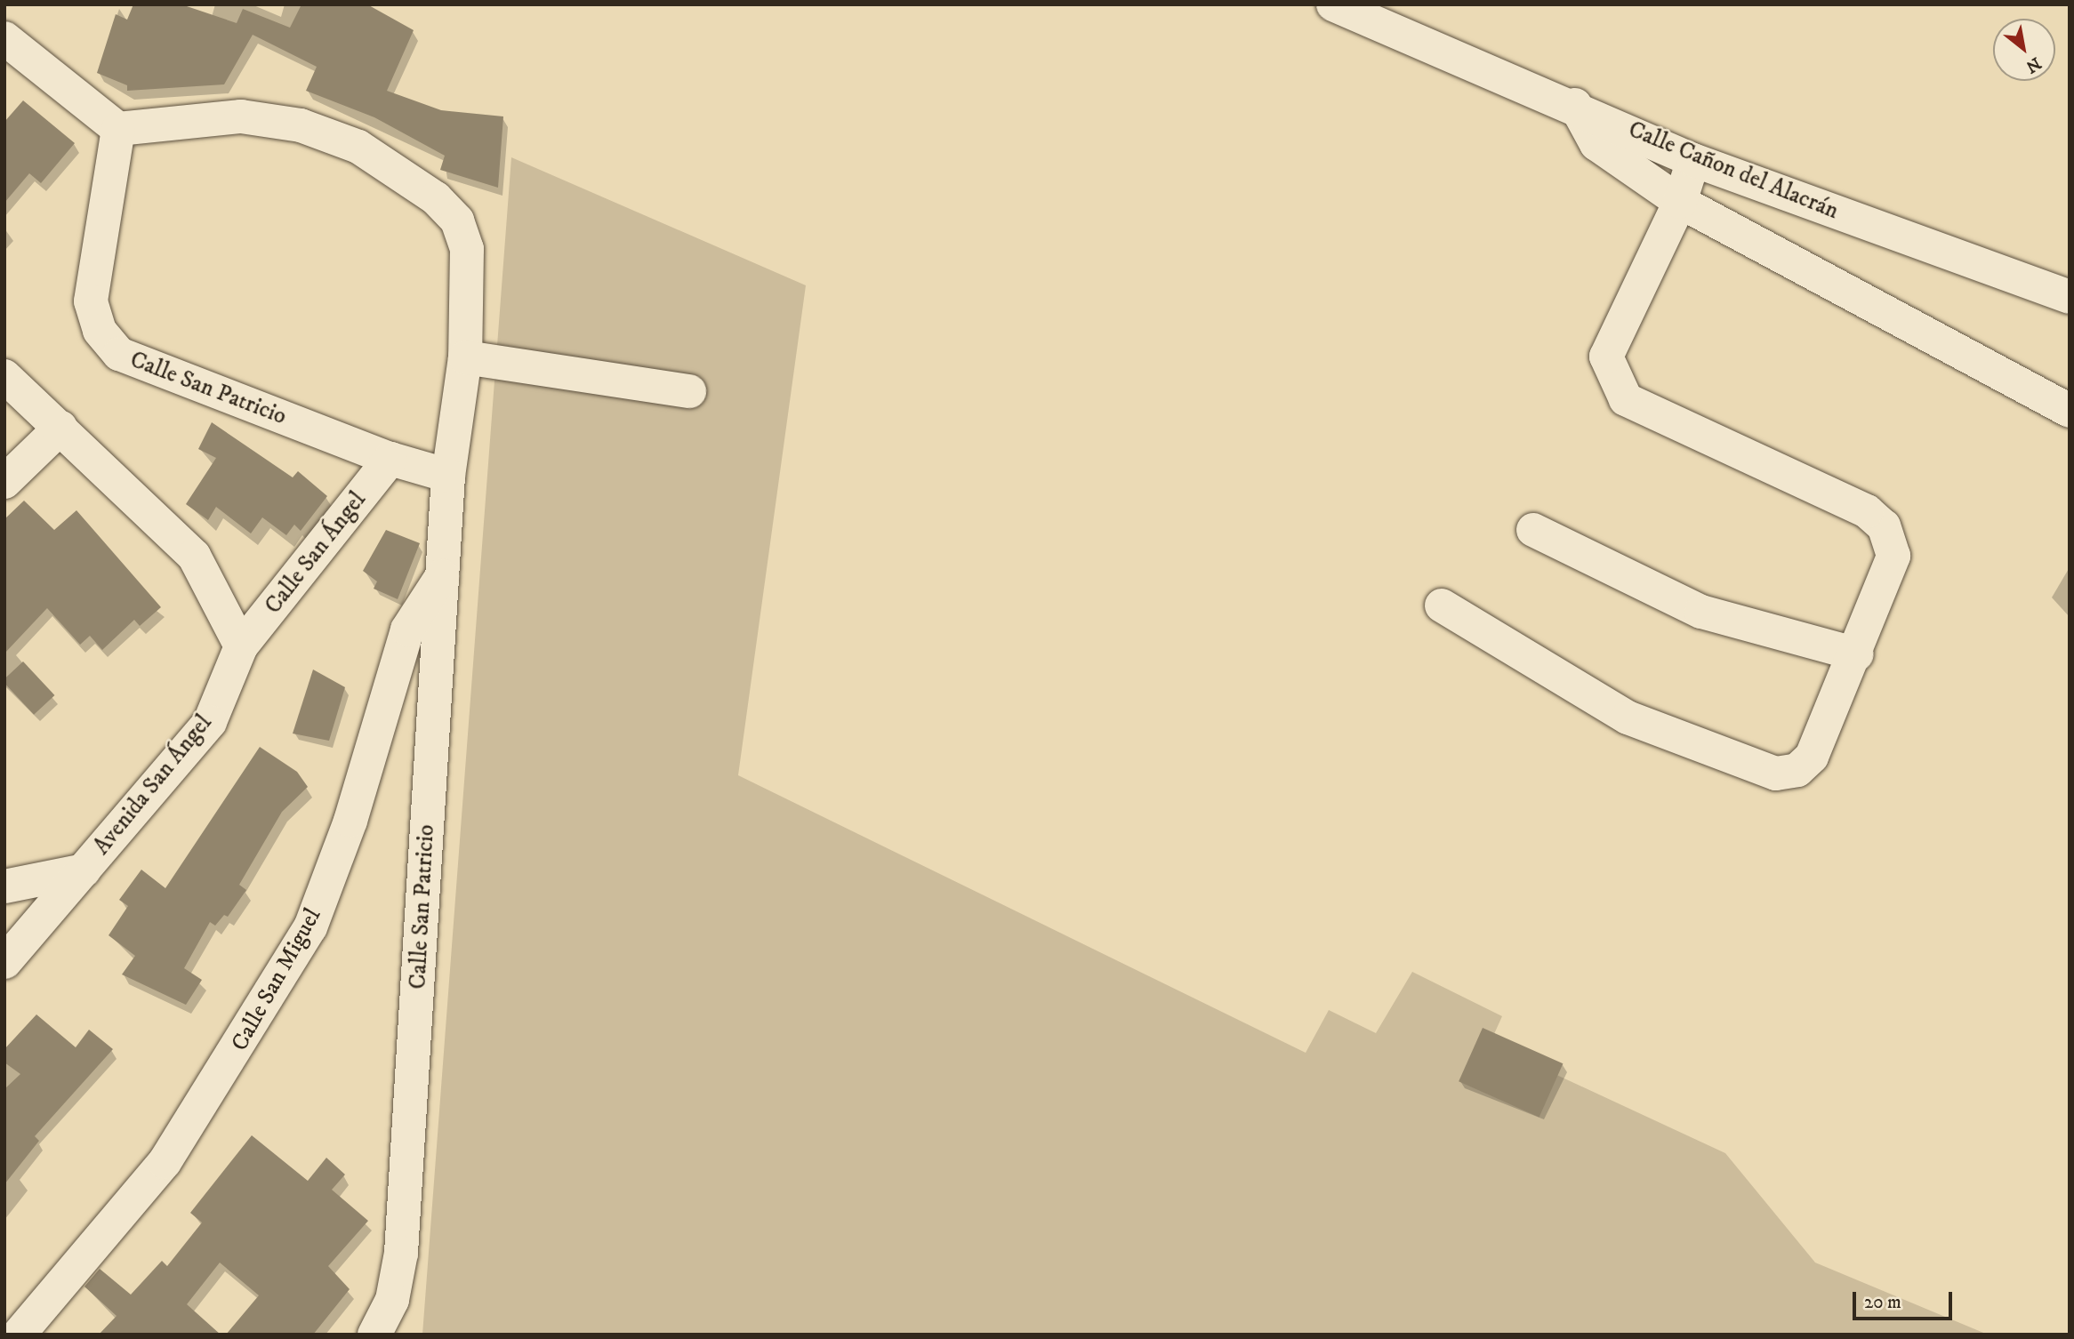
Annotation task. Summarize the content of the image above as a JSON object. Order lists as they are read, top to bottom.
{
  "streets": {
    "street": [
      "Calle Cañon del Alacrán",
      "Calle San Patricio",
      "Calle San Ángel",
      "Avenida San Ángel",
      "Calle San Miguel"
    ]
  },
  "crossings": [
    ["Calle San Patricio", "Calle San Ángel"],
    ["Calle San Patricio", "Calle San Miguel"],
    ["Calle San Ángel", "Avenida San Ángel"]
  ],
  "scale_bar": "20 m",
  "north": "bottom right"
}
